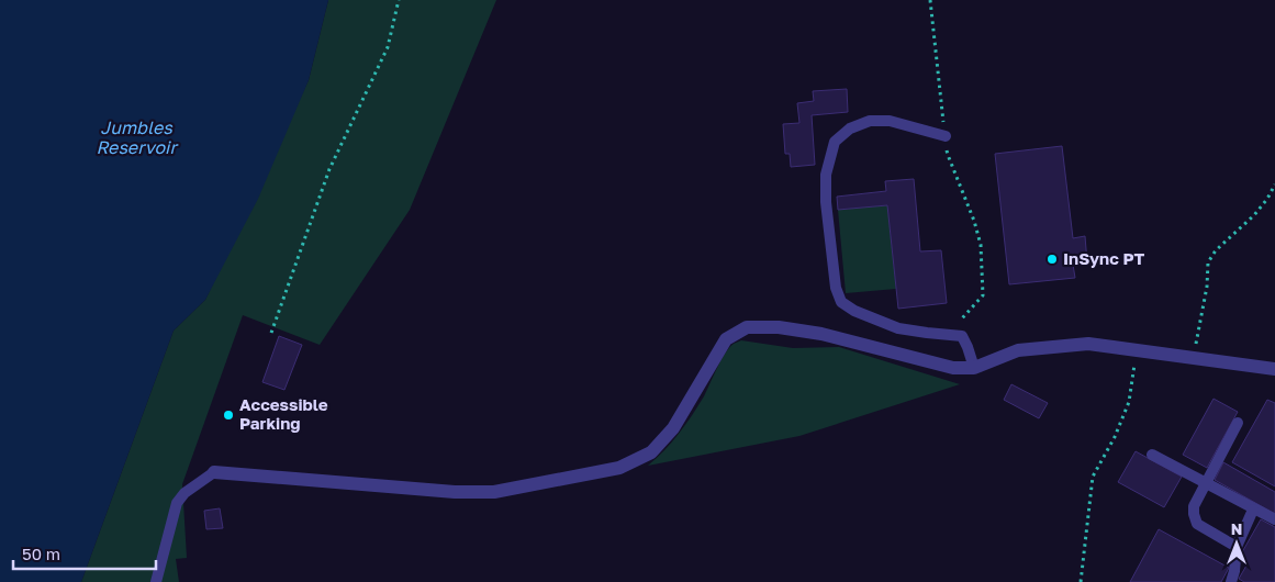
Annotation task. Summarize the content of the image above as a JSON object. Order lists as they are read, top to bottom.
{
  "water": ["Jumbles Reservoir"],
  "places": ["InSync PT", "Accessible Parking"],
  "scale_bar": "50 m",
  "north": "top"
}
